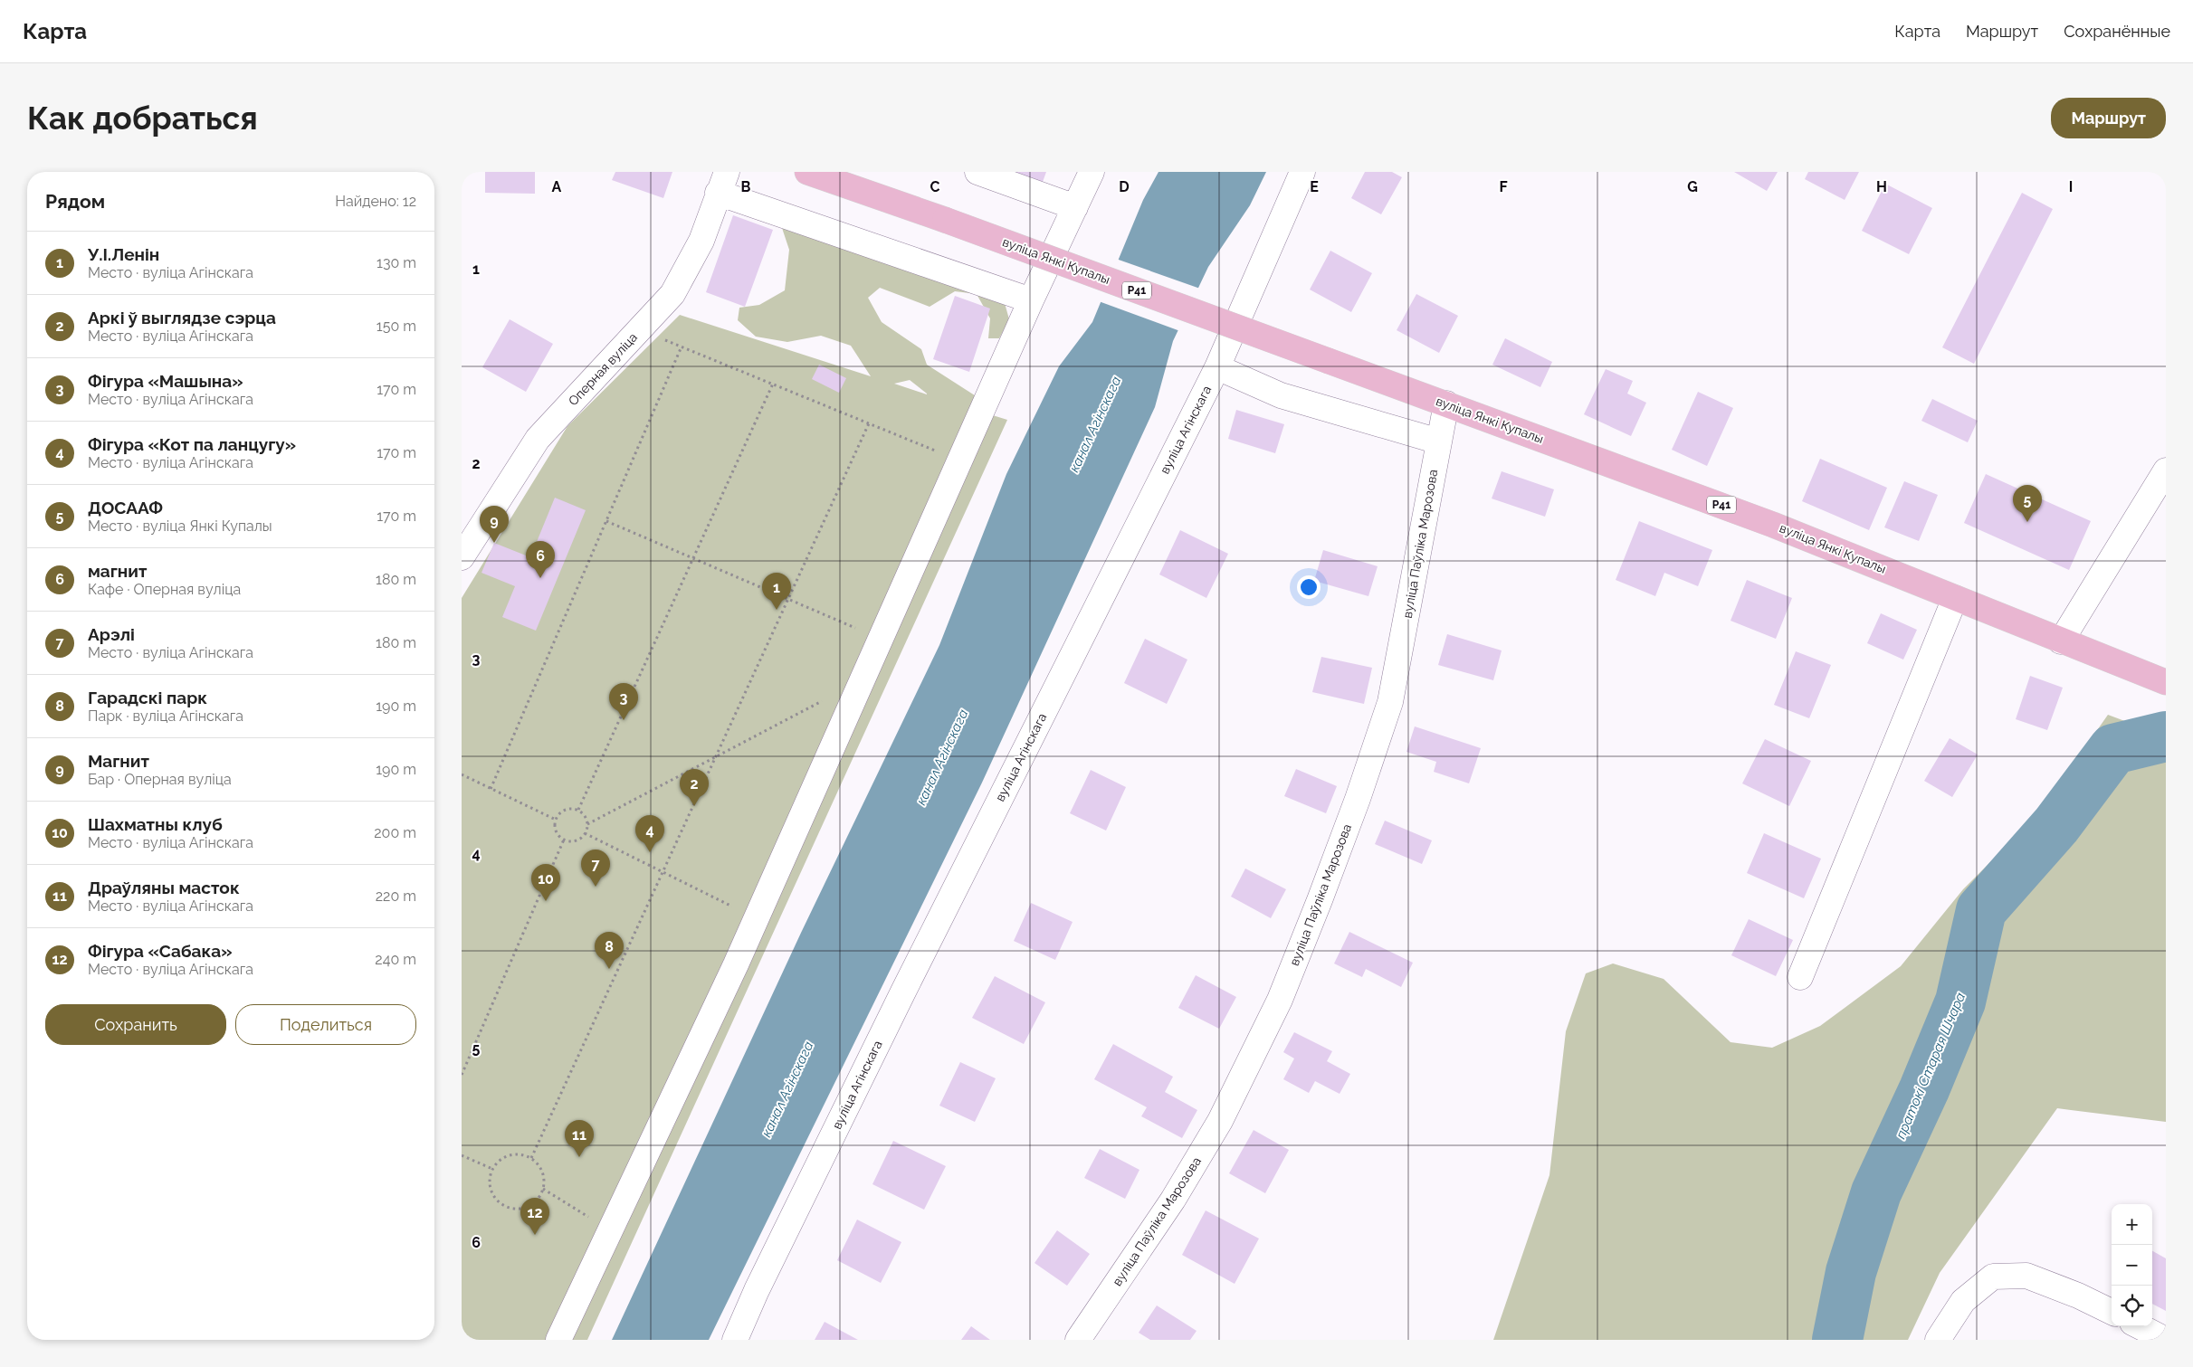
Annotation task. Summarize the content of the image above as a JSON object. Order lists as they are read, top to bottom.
{
  "streets": {
    "main road": ["вуліца Янкі Купалы", "Р41"],
    "street": ["Оперная вуліца", "вуліца Агінскага", "вуліца Паўліка Марозова"]
  },
  "crossings": [
    ["вуліца Янкі Купалы", "вуліца Паўліка Марозова"]
  ],
  "water": ["канал Агінскага", "пратокі Старая Шчара"],
  "page": {
    "header": "Карта",
    "nav": ["Карта", "Маршрут", "Сохранённые"],
    "buttons": [
      "Маршрут",
      ["Сохранить", "Поделиться"]
    ],
    "title": "Как добраться",
    "heading": ["Рядом", "Найдено: 12"],
    "list": [
      {
        "mark": "1",
        "name": "У.І.Ленін",
        "note": "Место · вуліца Агінскага",
        "value": "130 m"
      },
      {
        "mark": "2",
        "name": "Аркі ў выглядзе сэрца",
        "note": "Место · вуліца Агінскага",
        "value": "150 m"
      },
      {
        "mark": "3",
        "name": "Фігура «Машына»",
        "note": "Место · вуліца Агінскага",
        "value": "170 m"
      },
      {
        "mark": "4",
        "name": "Фігура «Кот па ланцугу»",
        "note": "Место · вуліца Агінскага",
        "value": "170 m"
      },
      {
        "mark": "5",
        "name": "ДОСААФ",
        "note": "Место · вуліца Янкі Купалы",
        "value": "170 m"
      },
      {
        "mark": "6",
        "name": "магнит",
        "note": "Кафе · Оперная вуліца",
        "value": "180 m"
      },
      {
        "mark": "7",
        "name": "Арэлі",
        "note": "Место · вуліца Агінскага",
        "value": "180 m"
      },
      {
        "mark": "8",
        "name": "Гарадскі парк",
        "note": "Парк · вуліца Агінскага",
        "value": "190 m"
      },
      {
        "mark": "9",
        "name": "Магнит",
        "note": "Бар · Оперная вуліца",
        "value": "190 m"
      },
      {
        "mark": "10",
        "name": "Шахматны клуб",
        "note": "Место · вуліца Агінскага",
        "value": "200 m"
      },
      {
        "mark": "11",
        "name": "Драўляны масток",
        "note": "Место · вуліца Агінскага",
        "value": "220 m"
      },
      {
        "mark": "12",
        "name": "Фігура «Сабака»",
        "note": "Место · вуліца Агінскага",
        "value": "240 m"
      }
    ],
    "pins": [
      "5",
      "9",
      "6",
      "1",
      "3",
      "2",
      "4",
      "7",
      "10",
      "8",
      "11",
      "12"
    ],
    "map_buttons": ["+", "−"]
  },
  "grid": {
    "columns": [
      "A",
      "B",
      "C",
      "D",
      "E",
      "F",
      "G",
      "H",
      "I"
    ],
    "rows": [
      "1",
      "2",
      "3",
      "4",
      "5",
      "6"
    ]
  }
}
